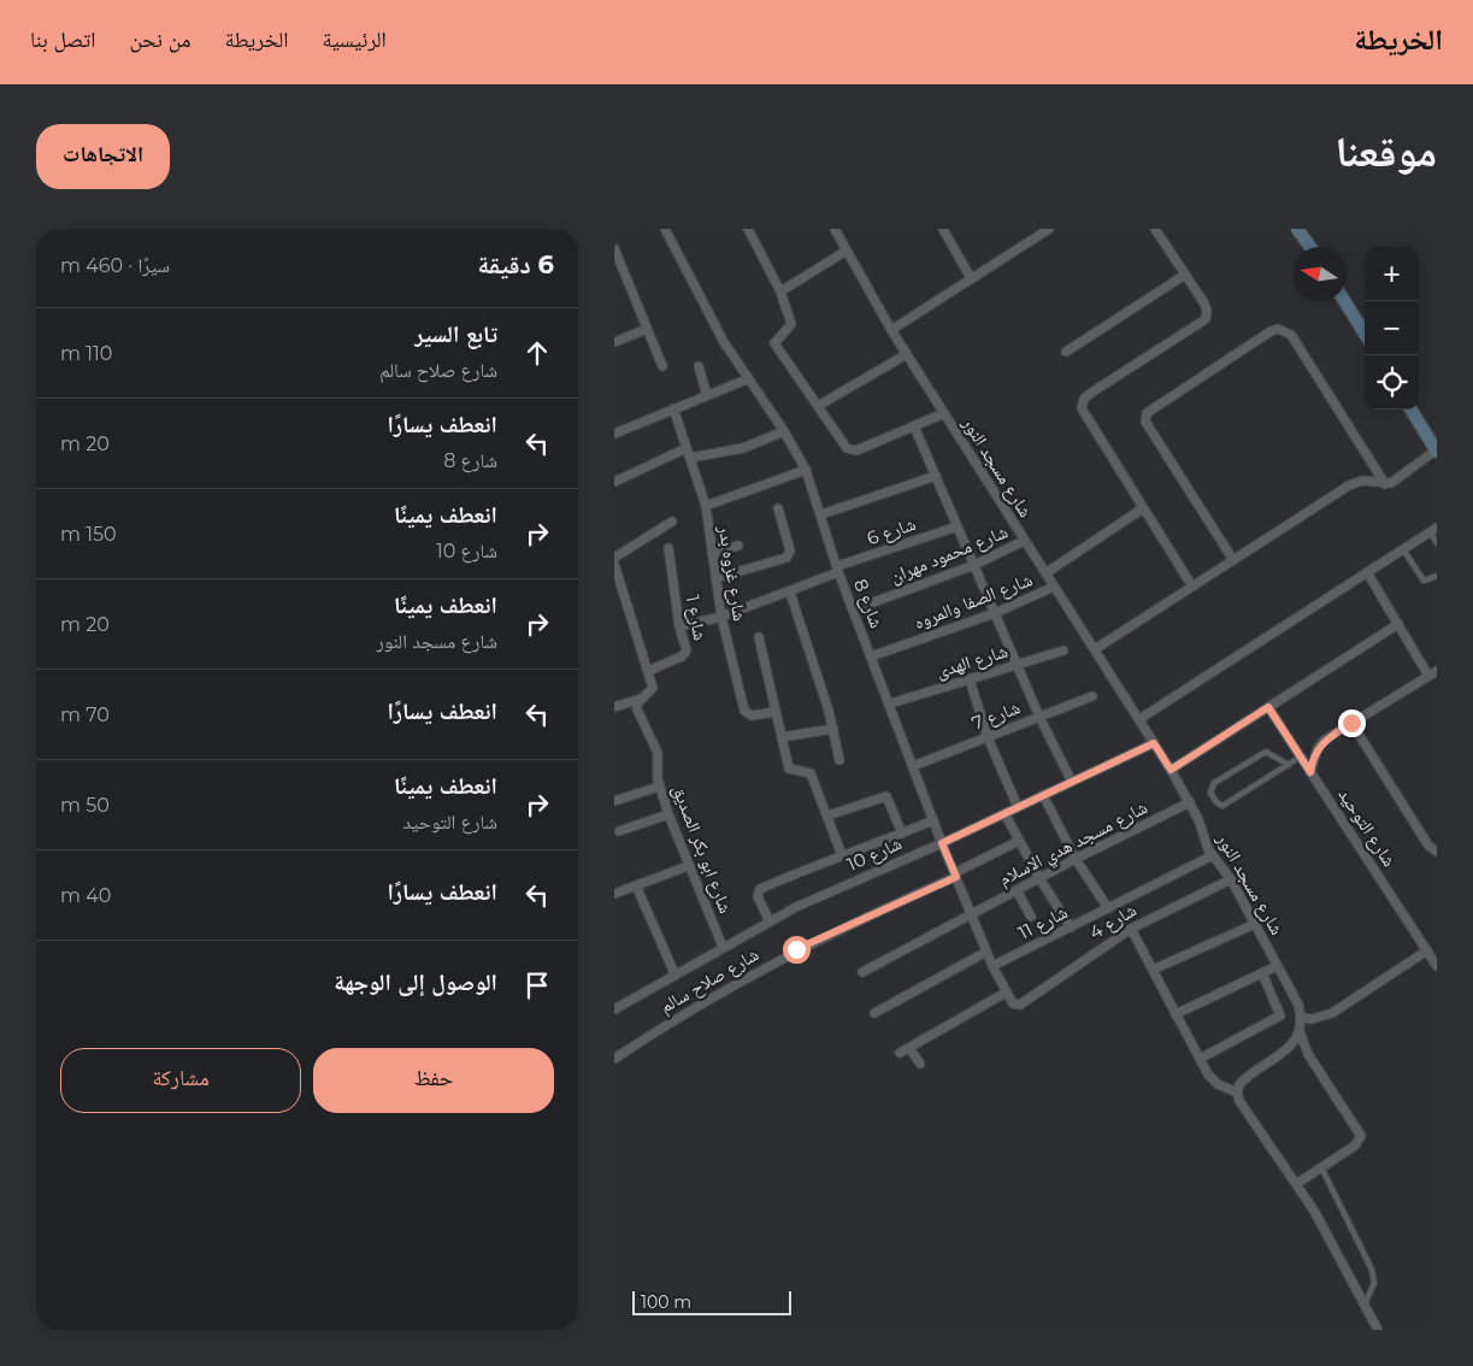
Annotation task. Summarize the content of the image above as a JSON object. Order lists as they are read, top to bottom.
{
  "streets": {
    "street": [
      "شارع مسجد النور",
      "شارع 6",
      "شارع محمود مهران",
      "شارع غزوه بدر",
      "شارع الصفا والمروه",
      "شارع 8",
      "شارع 1",
      "شارع الهدى",
      "شارع 7",
      "شارع التوحيد",
      "شارع مسجد هدي الاسلام",
      "شارع ابو بكر الصديق",
      "شارع 10",
      "شارع 4",
      "شارع 11",
      "شارع صلاح سالم"
    ]
  },
  "crossings": [
    ["شارع مسجد النور", "شارع محمود مهران"],
    ["شارع مسجد النور", "شارع الصفا والمروه"],
    ["شارع مسجد النور", "شارع مسجد هدي الاسلام"],
    ["شارع مسجد النور", "شارع 10"],
    ["شارع مسجد النور", "شارع 4"],
    ["شارع مسجد النور", "شارع 11"],
    ["شارع 6", "شارع غزوه بدر"],
    ["شارع 6", "شارع 8"],
    ["شارع 6", "شارع 1"],
    ["شارع محمود مهران", "شارع 8"],
    ["شارع الصفا والمروه", "شارع 8"],
    ["شارع 8", "شارع الهدى"],
    ["شارع 8", "شارع 7"],
    ["شارع 8", "شارع مسجد هدي الاسلام"],
    ["شارع 8", "شارع 10"],
    ["شارع 8", "شارع 4"],
    ["شارع 8", "شارع 11"],
    ["شارع 8", "شارع صلاح سالم"],
    ["شارع 1", "شارع ابو بكر الصديق"],
    ["شارع ابو بكر الصديق", "شارع 10"]
  ],
  "scale_bar": "100 m",
  "north": "left",
  "page": {
    "header": "الخريطة",
    "nav": [
      "الرئيسية",
      "الخريطة",
      "من نحن",
      "اتصل بنا"
    ],
    "title": "موقعنا",
    "buttons": [
      "الاتجاهات",
      ["حفظ", "مشاركة"]
    ],
    "heading": ["6 دقيقة", "سيرًا · 460 m"],
    "map_buttons": ["+", "−"],
    "list": [
      ["تابع السير", "شارع صلاح سالم", "110 m"],
      ["انعطف يسارًا", "شارع 8", "20 m"],
      ["انعطف يمينًا", "شارع 10", "150 m"],
      ["انعطف يمينًا", "شارع مسجد النور", "20 m"],
      ["انعطف يسارًا", "70 m"],
      ["انعطف يمينًا", "شارع التوحيد", "50 m"],
      ["انعطف يسارًا", "40 m"],
      "الوصول إلى الوجهة"
    ],
    "scale": "100 m"
  }
}
